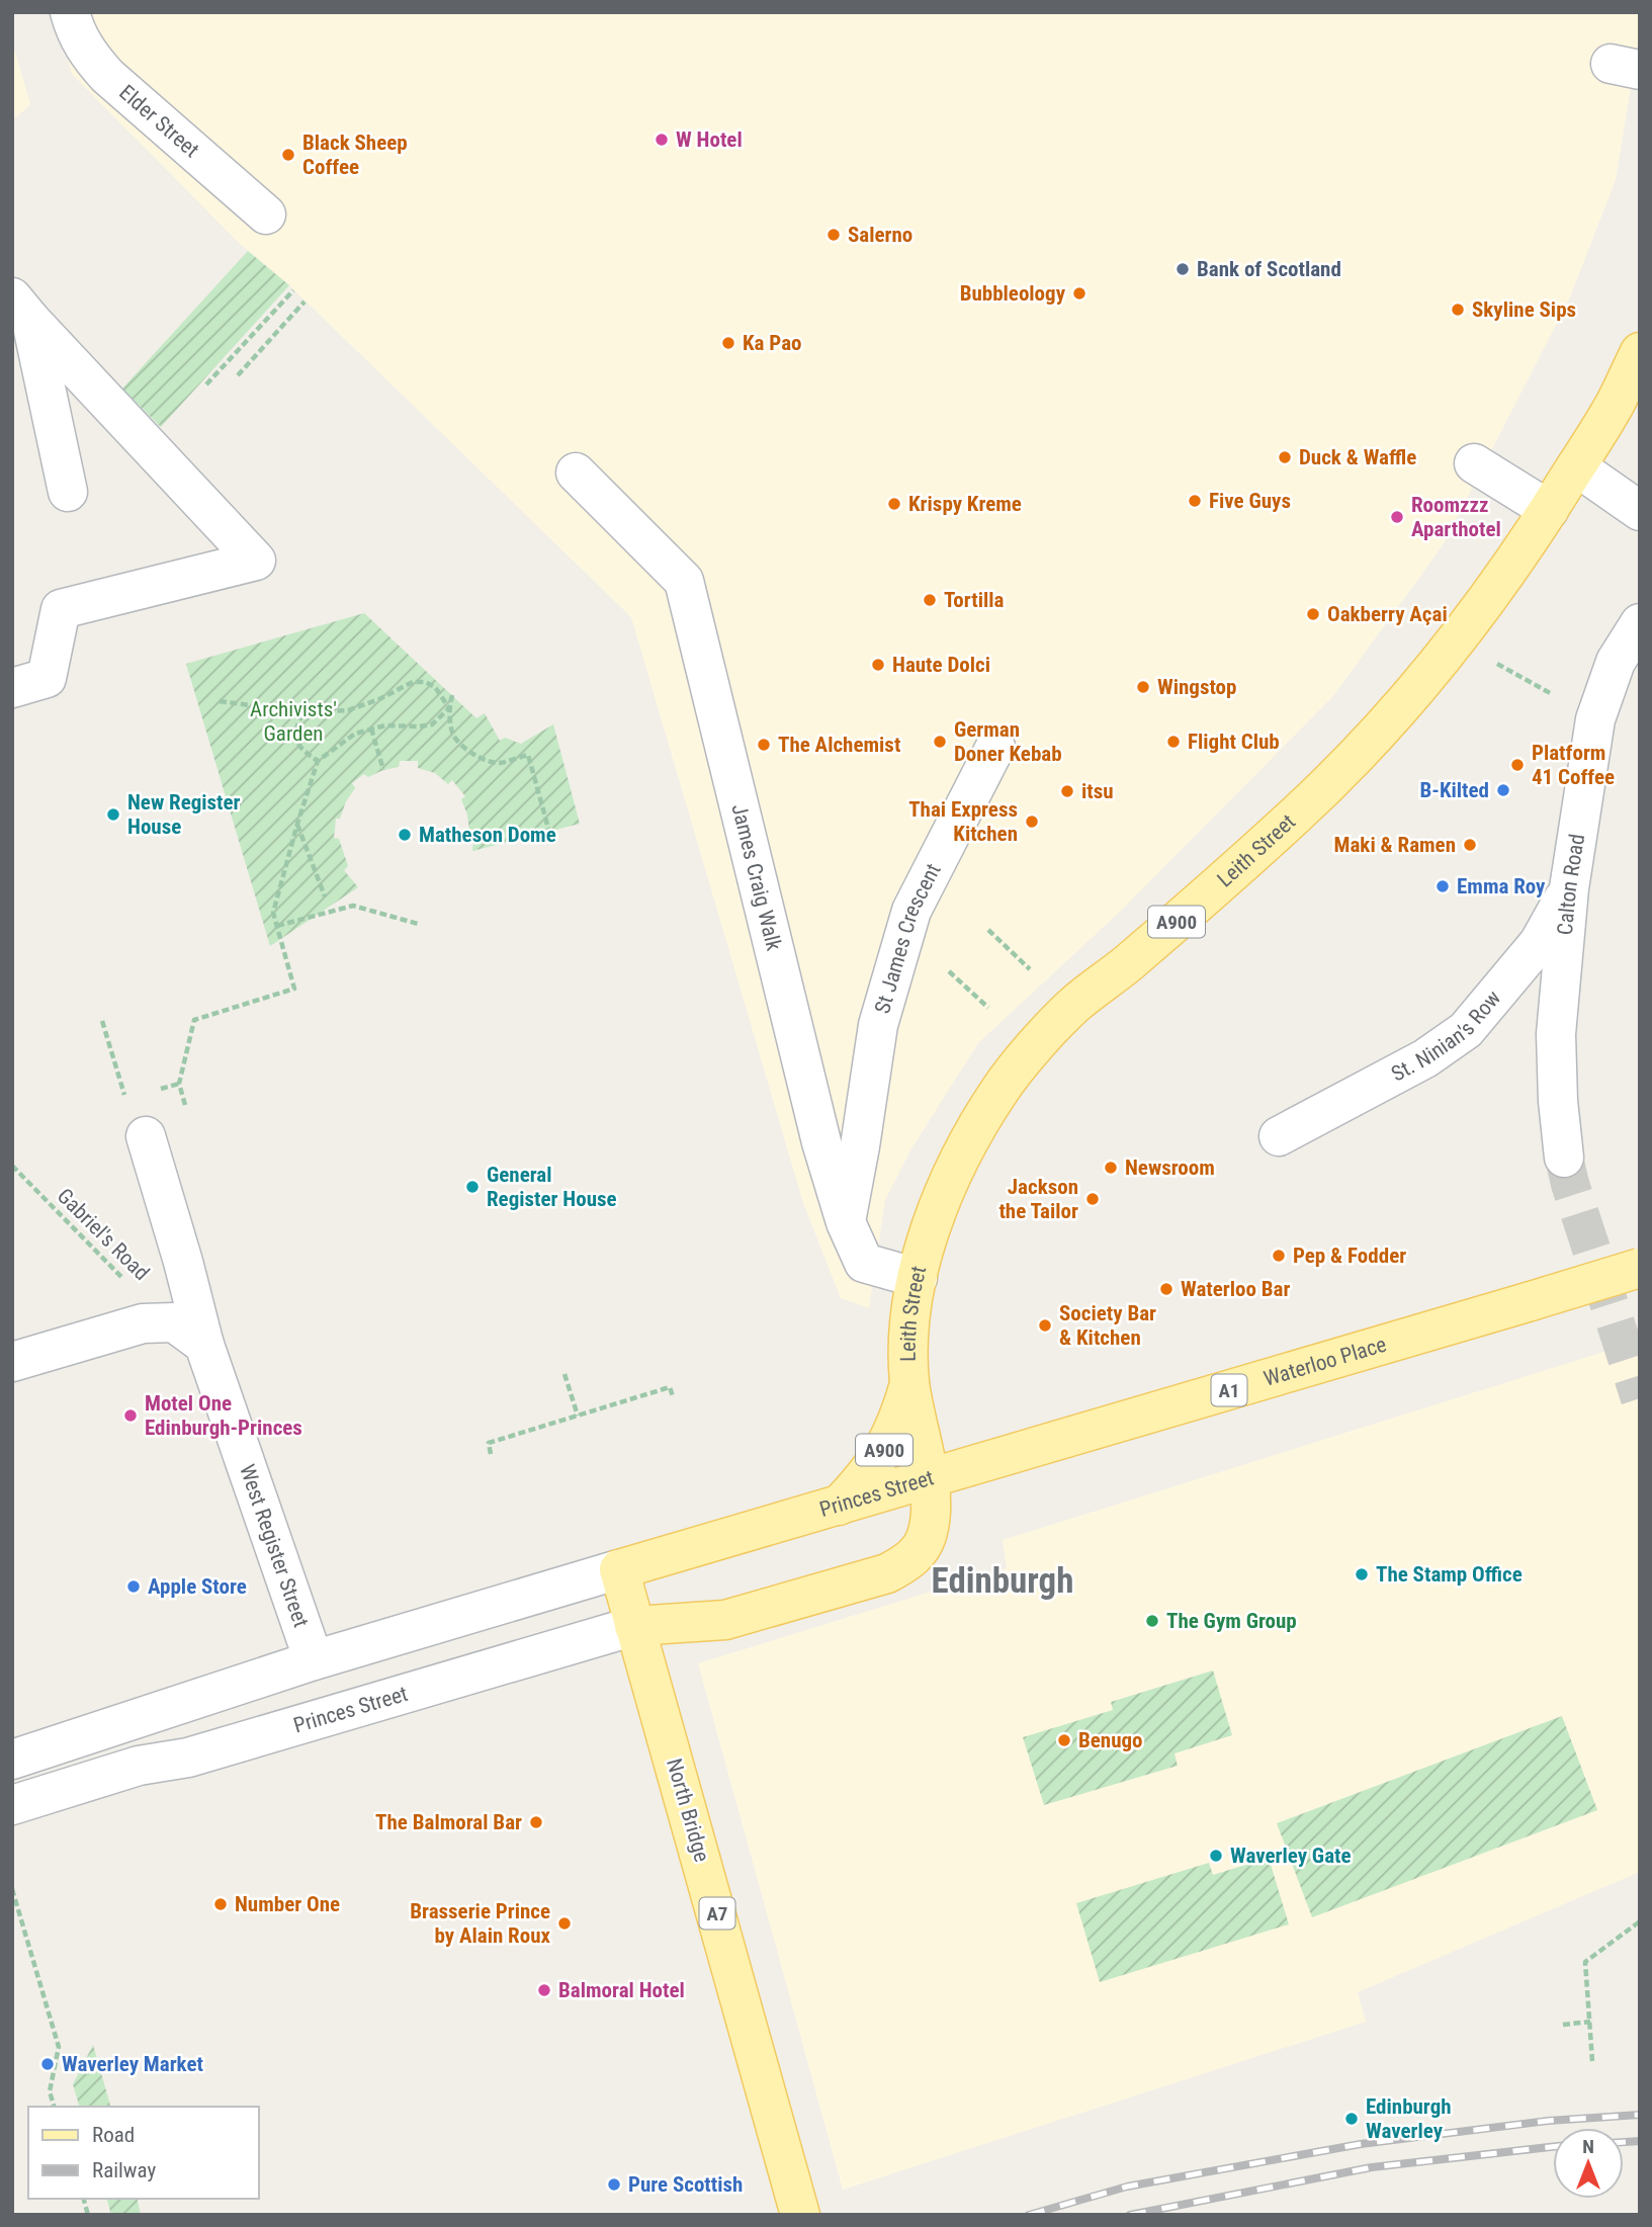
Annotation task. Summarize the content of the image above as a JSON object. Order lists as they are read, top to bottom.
{
  "streets": {
    "main road": [
      "Leith Street",
      "A900",
      "Waterloo Place",
      "A1",
      "Princes Street",
      "North Bridge",
      "A7"
    ],
    "street": [
      "Elder Street",
      "James Craig Walk",
      "Calton Road",
      "St James Crescent",
      "St. Ninian's Row",
      "West Register Street"
    ],
    "path": ["Gabriel's Road"]
  },
  "crossings": [
    ["Leith Street", "James Craig Walk"],
    ["Leith Street", "A900"],
    ["Leith Street", "Waterloo Place"],
    ["Leith Street", "Princes Street"],
    ["James Craig Walk", "St James Crescent"],
    ["Calton Road", "St. Ninian's Row"],
    ["A900", "Princes Street"],
    ["Waterloo Place", "Princes Street"],
    ["Princes Street", "West Register Street"],
    ["Princes Street", "North Bridge"]
  ],
  "districts": ["Edinburgh"],
  "parks": ["Archivists' Garden"],
  "places": [
    "W Hotel",
    "Black Sheep Coffee",
    "Salerno",
    "Bank of Scotland",
    "Bubbleology",
    "Skyline Sips",
    "Ka Pao",
    "Duck & Waffle",
    "Five Guys",
    "Krispy Kreme",
    "Roomzzz Aparthotel",
    "Tortilla",
    "Oakberry Açai",
    "Haute Dolci",
    "Wingstop",
    "German Doner Kebab",
    "Flight Club",
    "The Alchemist",
    "Platform 41 Coffee",
    "B-Kilted",
    "itsu",
    "New Register House",
    "Thai Express Kitchen",
    "Matheson Dome",
    "Maki & Ramen",
    "Emma Roy",
    "Newsroom",
    "General Register House",
    "Jackson the Tailor",
    "Pep & Fodder",
    "Waterloo Bar",
    "Society Bar & Kitchen",
    "Motel One Edinburgh-Princes",
    "The Stamp Office",
    "Apple Store",
    "The Gym Group",
    "Benugo",
    "The Balmoral Bar",
    "Waverley Gate",
    "Number One",
    "Brasserie Prince by Alain Roux",
    "Balmoral Hotel",
    "Waverley Market",
    "Edinburgh Waverley",
    "Pure Scottish"
  ],
  "legend": ["Road", "Railway"],
  "north": "top"
}
